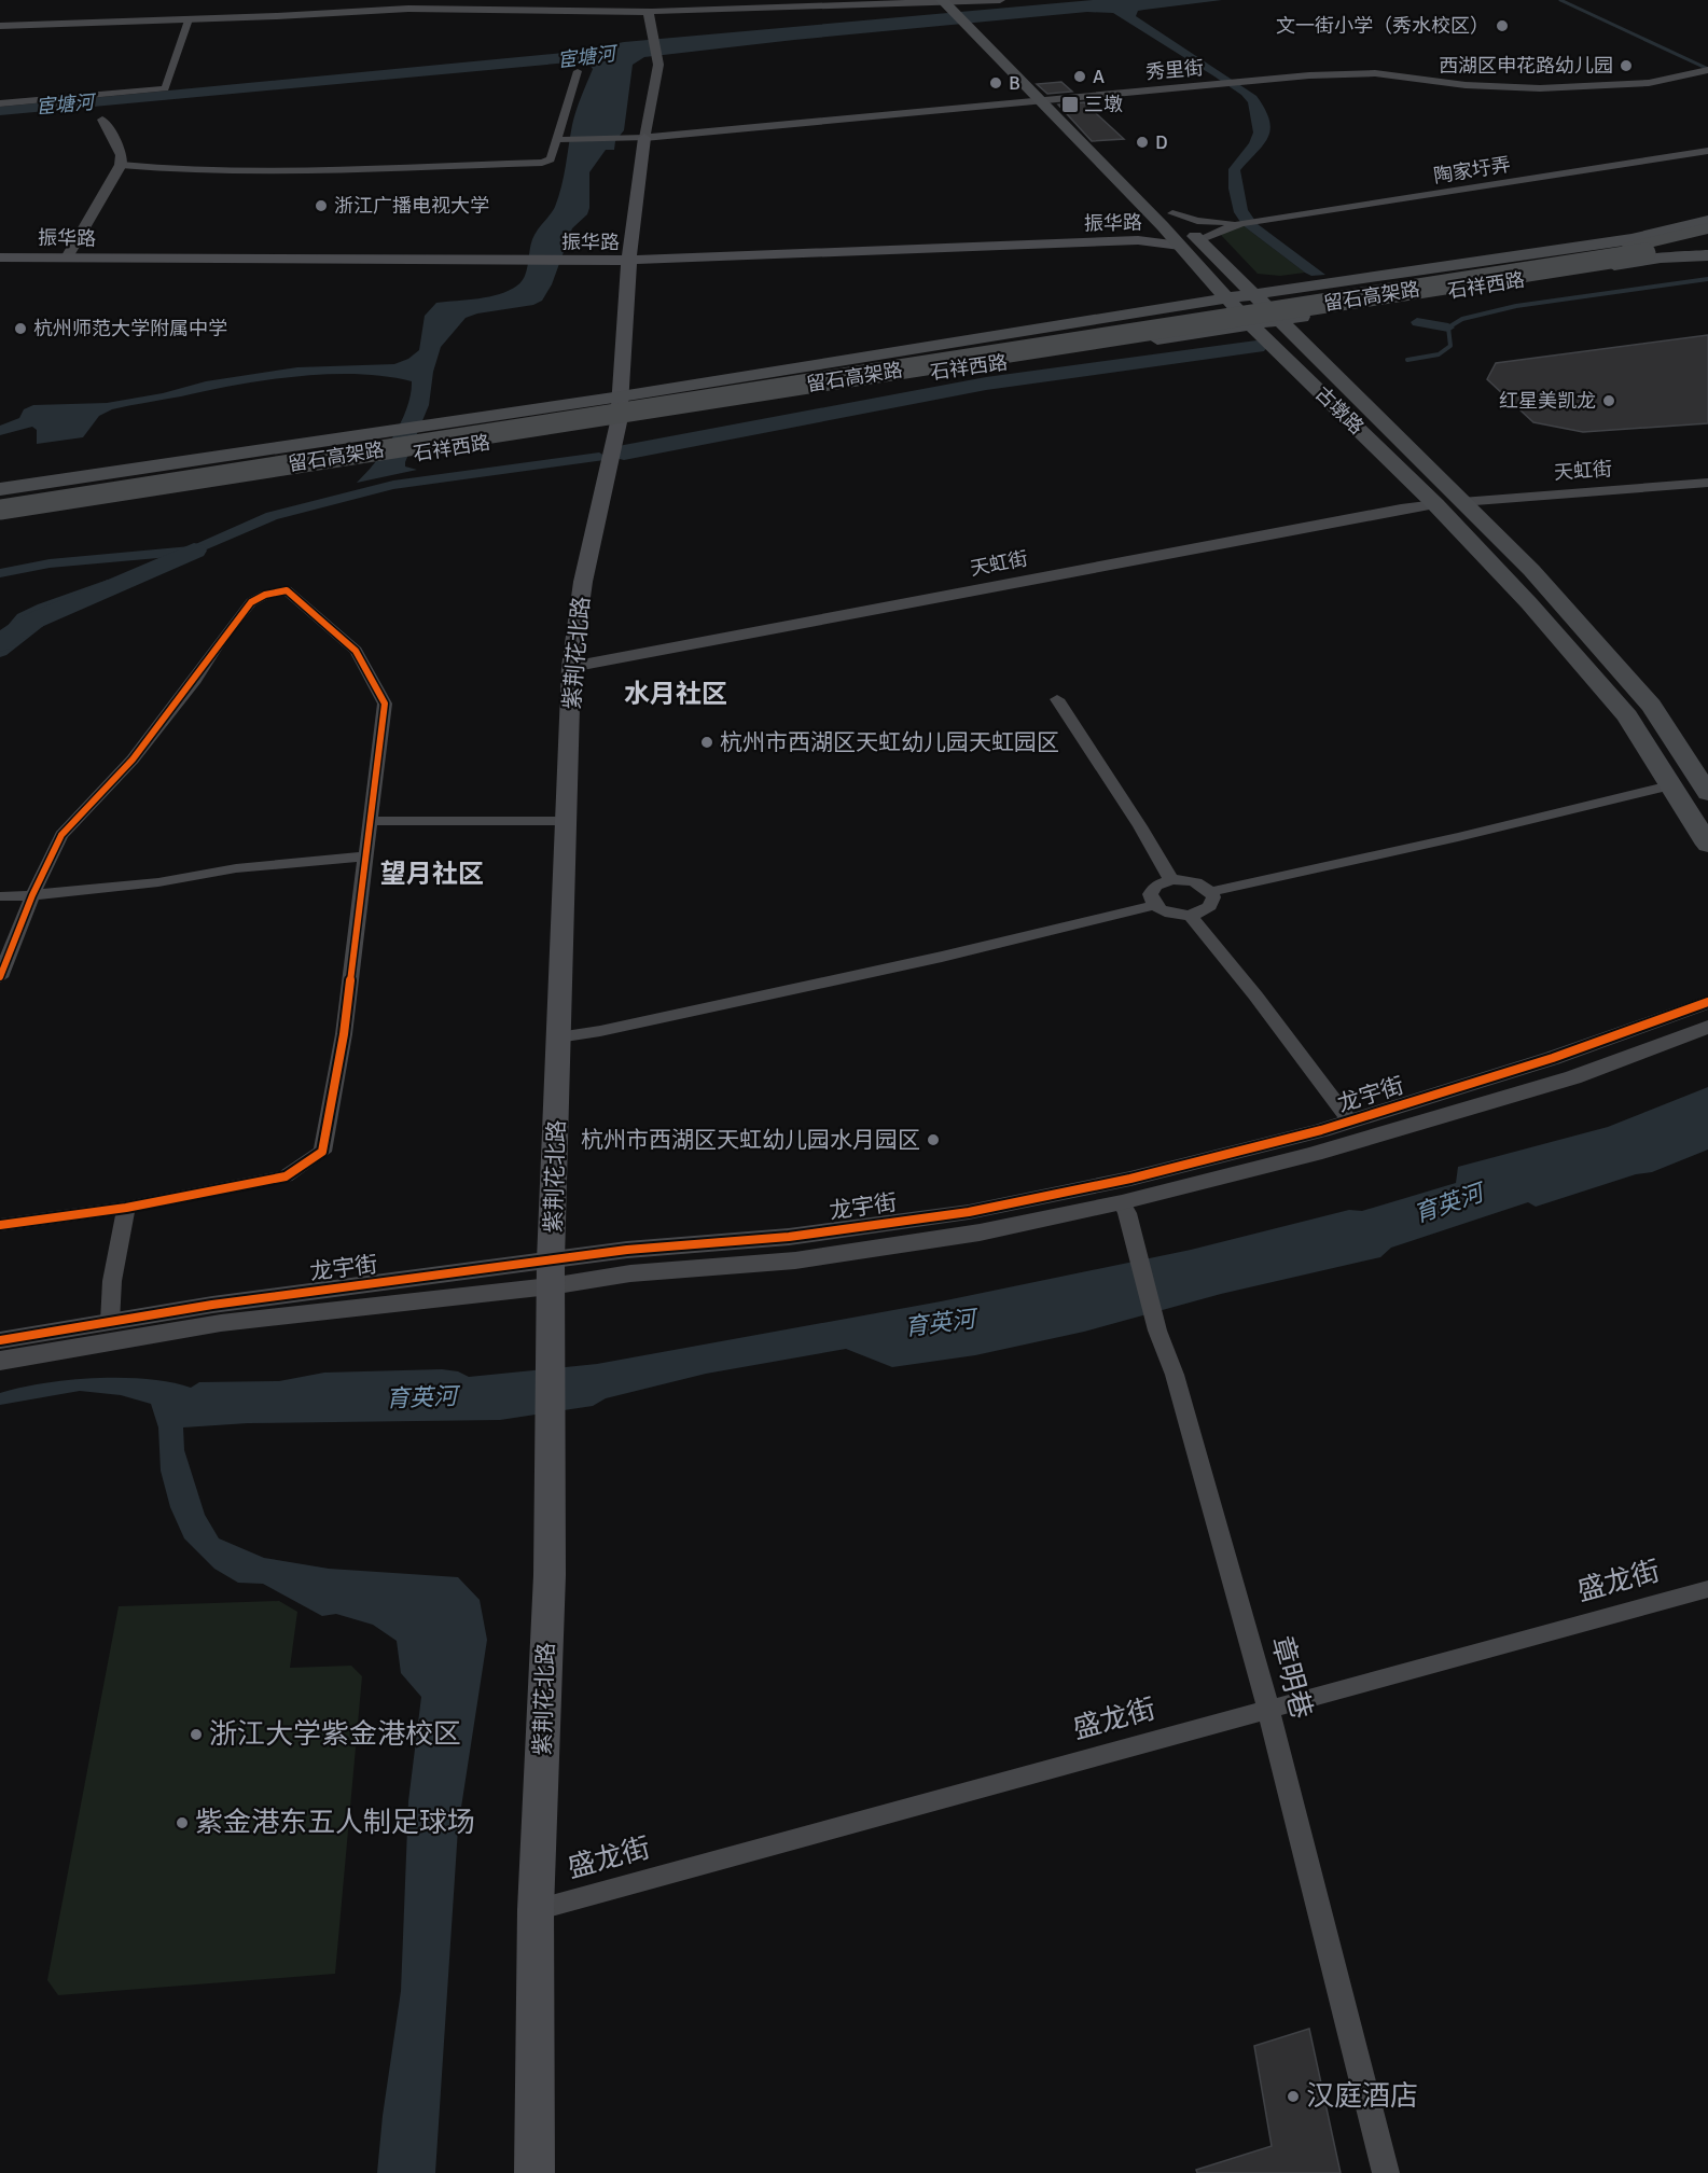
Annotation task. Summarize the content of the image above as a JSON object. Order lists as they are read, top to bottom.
{
  "streets": {
    "highway": ["留石高架路"],
    "main road": [
      "振华路",
      "石祥西路",
      "古墩路",
      "紫荆花北路"
    ],
    "street": [
      "秀里街",
      "陶家圩弄",
      "天虹街",
      "龙宇街",
      "盛龙街",
      "章明巷"
    ]
  },
  "crossings": [
    ["秀里街", "古墩路"],
    ["秀里街", "紫荆花北路"],
    ["陶家圩弄", "振华路"],
    ["陶家圩弄", "古墩路"],
    ["振华路", "古墩路"],
    ["振华路", "紫荆花北路"],
    ["石祥西路", "留石高架路"],
    ["石祥西路", "古墩路"],
    ["石祥西路", "紫荆花北路"],
    ["古墩路", "天虹街"],
    ["天虹街", "紫荆花北路"],
    ["紫荆花北路", "龙宇街"],
    ["紫荆花北路", "盛龙街"],
    ["龙宇街", "章明巷"],
    ["盛龙街", "章明巷"]
  ],
  "districts": ["水月社区", "望月社区"],
  "water": ["宦塘河", "育英河"],
  "places": {
    "other": [
      "文一街小学（秀水校区）",
      "西湖区申花路幼儿园",
      "A",
      "B",
      "D",
      "浙江广播电视大学",
      "杭州师范大学附属中学",
      "红星美凯龙",
      "杭州市西湖区天虹幼儿园天虹园区",
      "杭州市西湖区天虹幼儿园水月园区",
      "浙江大学紫金港校区",
      "紫金港东五人制足球场",
      "汉庭酒店"
    ],
    "transit": ["三墩"]
  }
}
